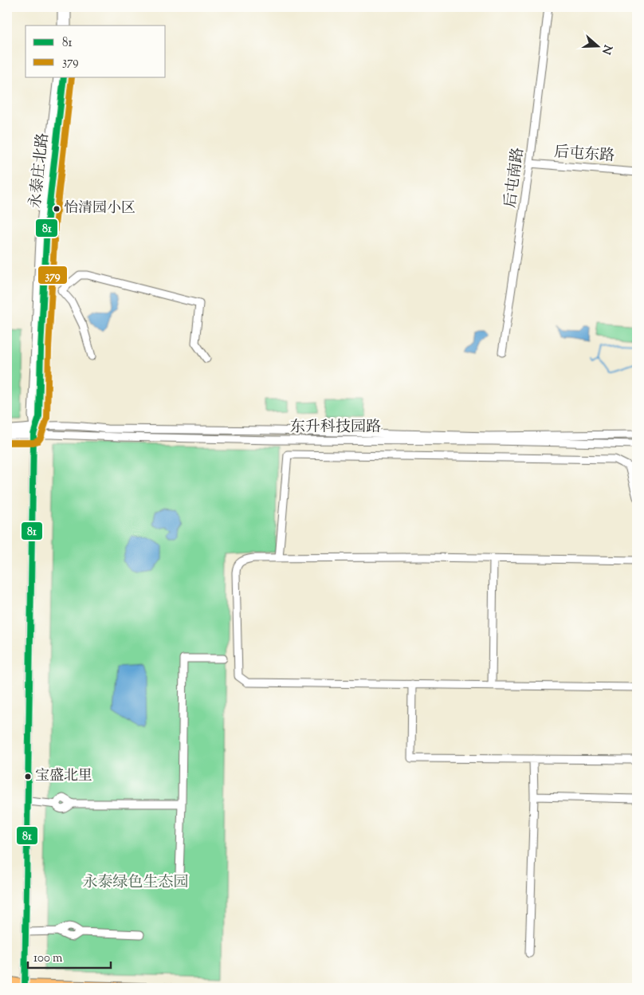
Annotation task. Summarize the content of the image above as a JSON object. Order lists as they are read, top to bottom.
{
  "streets": {
    "street": [
      "后屯东路",
      "永泰庄北路",
      "后屯南路",
      "东升科技园路"
    ]
  },
  "crossings": [
    ["后屯东路", "后屯南路"],
    ["永泰庄北路", "东升科技园路"]
  ],
  "parks": ["永泰绿色生态园"],
  "places": ["怡清园小区", "宝盛北里"],
  "lines": ["transit line 81", "transit line 379"],
  "legend": ["81", "379"],
  "scale_bar": "100 m",
  "north": "right"
}
